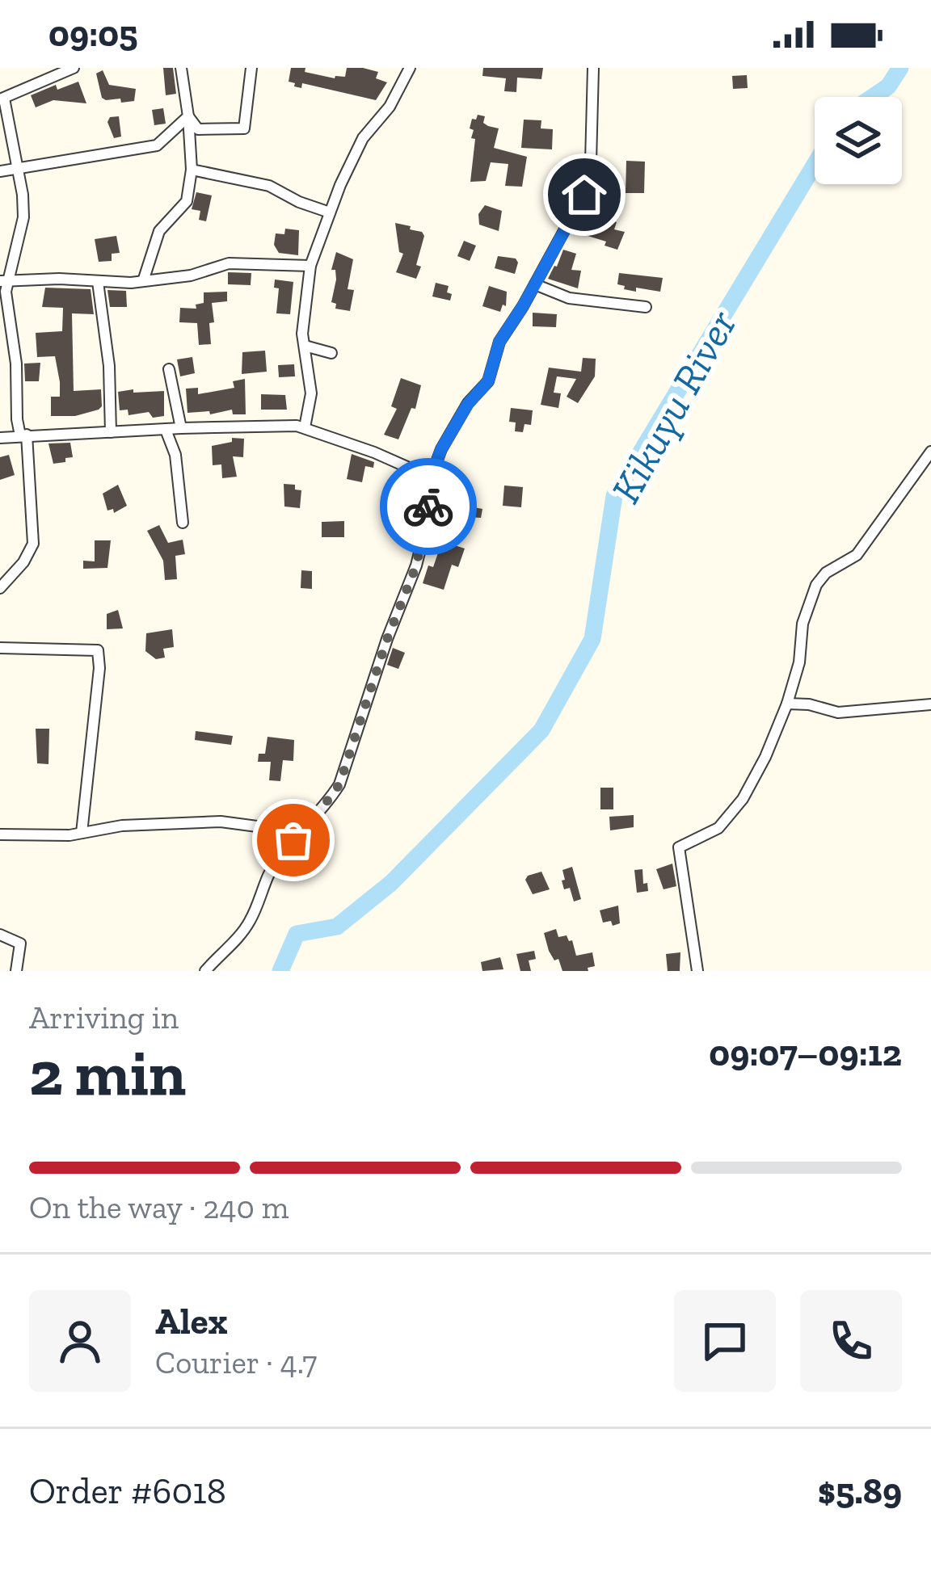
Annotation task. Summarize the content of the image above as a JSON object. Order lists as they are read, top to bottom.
{
  "water": ["Kikuyu River"],
  "page": {
    "status": "09:05",
    "heading": ["2 min", "Arriving in", "09:07–09:12"],
    "panel": [
      "Alex",
      "Courier · 4.7",
      "Order #6018",
      "$5.89"
    ],
    "bar": "On the way · 240 m"
  }
}
